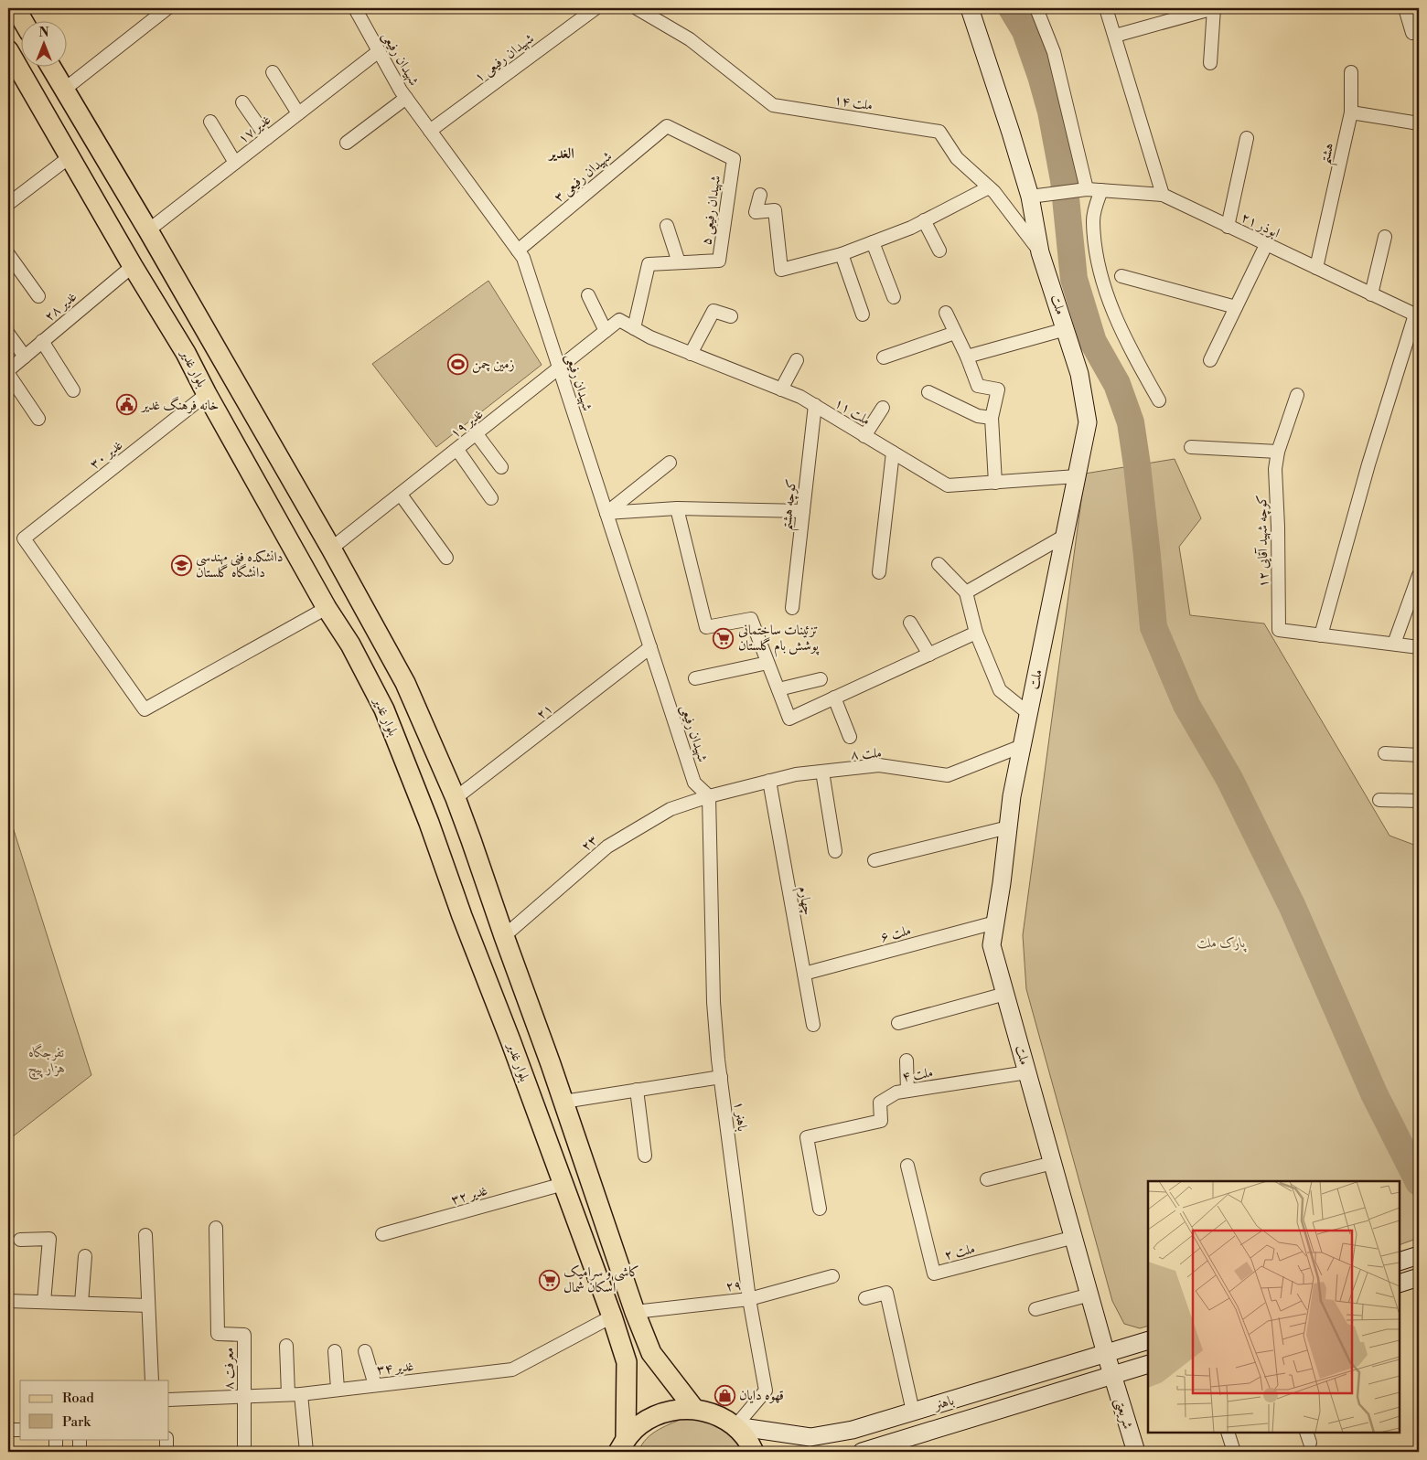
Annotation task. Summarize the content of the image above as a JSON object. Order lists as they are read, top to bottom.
{
  "streets": {
    "main road": [
      "ملت",
      "بلوار غدیر",
      "باهنر",
      "شریعتی"
    ],
    "street": [
      "۱ شهیدان رفیعی",
      "شهیدان رفیعی",
      "۱۴ ملت",
      "۱۷ غدیر",
      "هشتم",
      "۳ شهیدان رفیعی",
      "۵ شهیدان رفیعی",
      "۲۱ ابوذر",
      "۲۸ غدیر",
      "۱۱ ملت",
      "۱۹ غدیر",
      "غدیر ۳۰",
      "کوچه هشتم",
      "کوچه شهید آقایی ۱۲",
      "۲۱",
      "۸ ملت",
      "۲۳",
      "چهارم",
      "۶ ملت",
      "۴ ملت",
      "باهنر ۱",
      "۳۲ غدیر",
      "۲ ملت",
      "۲۹",
      "۳۴ غدیر",
      "معرفت ۸"
    ]
  },
  "crossings": [
    ["۱ شهیدان رفیعی", "شهیدان رفیعی"],
    ["شهیدان رفیعی", "۱۷ غدیر"],
    ["شهیدان رفیعی", "۳ شهیدان رفیعی"],
    ["شهیدان رفیعی", "۱۹ غدیر"],
    ["شهیدان رفیعی", "۲۱"],
    ["شهیدان رفیعی", "۸ ملت"],
    ["شهیدان رفیعی", "۲۳"],
    ["شهیدان رفیعی", "باهنر ۱"],
    ["۱۴ ملت", "ملت"],
    ["۱۷ غدیر", "بلوار غدیر"],
    ["هشتم", "۲۱ ابوذر"],
    ["۳ شهیدان رفیعی", "۵ شهیدان رفیعی"],
    ["۵ شهیدان رفیعی", "۱۱ ملت"],
    ["۲۱ ابوذر", "ملت"],
    ["ملت", "۱۱ ملت"],
    ["ملت", "۸ ملت"],
    ["ملت", "۶ ملت"],
    ["ملت", "۴ ملت"],
    ["ملت", "۲ ملت"],
    ["ملت", "باهنر"],
    ["ملت", "شریعتی"],
    ["۲۸ غدیر", "بلوار غدیر"],
    ["بلوار غدیر", "۱۹ غدیر"],
    ["بلوار غدیر", "غدیر ۳۰"],
    ["بلوار غدیر", "۲۱"],
    ["بلوار غدیر", "۲۳"],
    ["بلوار غدیر", "۳۲ غدیر"],
    ["بلوار غدیر", "۲۹"],
    ["بلوار غدیر", "۳۴ غدیر"],
    ["۱۱ ملت", "۱۹ غدیر"],
    ["۱۱ ملت", "کوچه هشتم"],
    ["۸ ملت", "۲۳"],
    ["۸ ملت", "چهارم"],
    ["۸ ملت", "باهنر ۱"],
    ["۲۳", "باهنر ۱"],
    ["چهارم", "۶ ملت"],
    ["باهنر ۱", "۲۹"],
    ["باهنر ۱", "باهنر"],
    ["۳۴ غدیر", "معرفت ۸"],
    ["باهنر", "شریعتی"]
  ],
  "districts": ["الغدیر"],
  "parks": ["پارک ملت", "تفرجگاه هزار پیچ"],
  "places": {
    "sports": ["زمین چمن"],
    "public building": ["خانه فرهنگ غدیر"],
    "school or university": ["دانشکده فنی مهندسی دانشگاه گلستان"],
    "supermarket": ["تزئینات ساختمانی پوشش بام گلستان", "کاشی و سرامیک اسکان شمال"],
    "shop": ["قهوه دایان"]
  },
  "legend": ["Road", "Park"],
  "north": "top"
}
